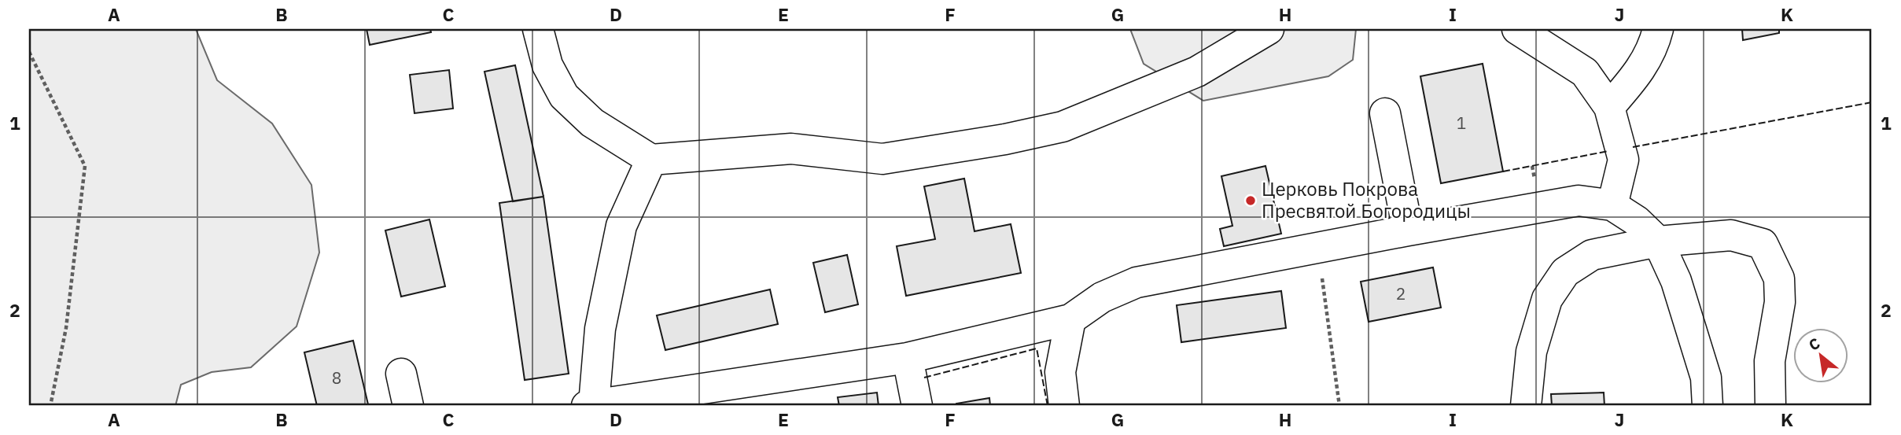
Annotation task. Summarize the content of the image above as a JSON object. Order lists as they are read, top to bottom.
{
  "places": ["Церковь Покрова Пресвятой Богородицы"],
  "house_numbers": ["1", "2", "8"],
  "north": "top left",
  "grid": {
    "columns": [
      "A",
      "B",
      "C",
      "D",
      "E",
      "F",
      "G",
      "H",
      "I",
      "J",
      "K"
    ],
    "rows": ["1", "2"]
  }
}
